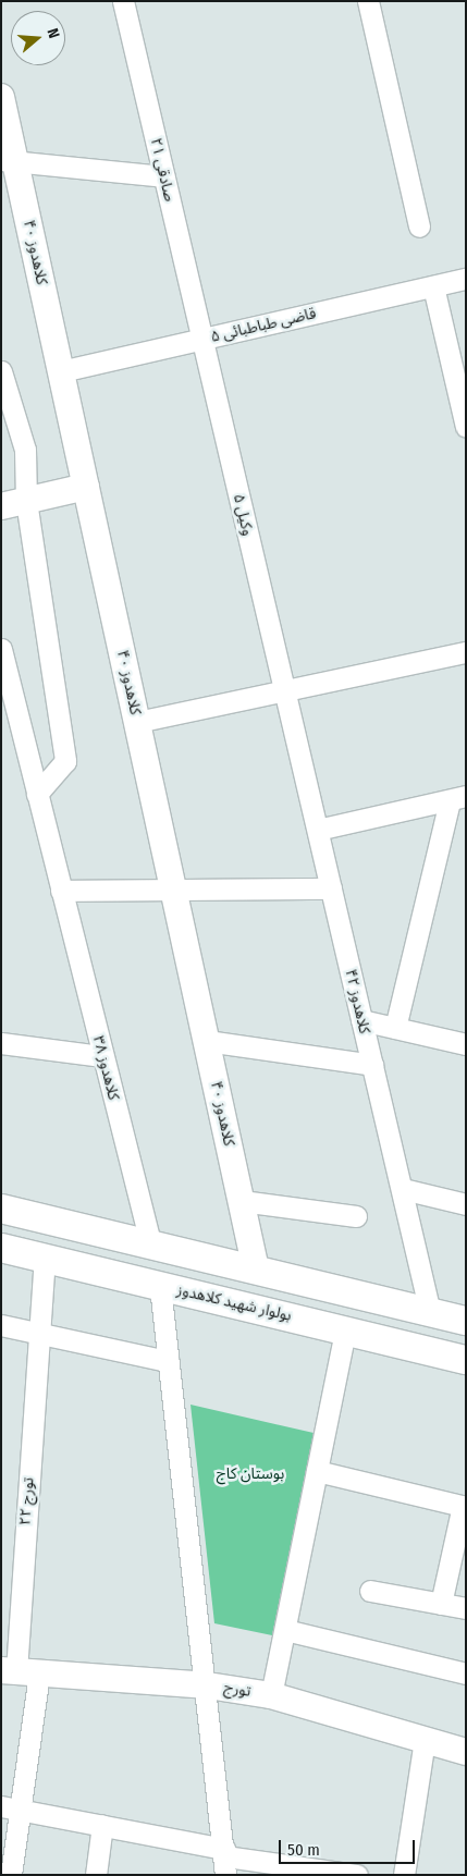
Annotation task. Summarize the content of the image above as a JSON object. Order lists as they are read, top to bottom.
{
  "streets": {
    "main road": ["بولوار شهید کلاهدوز"],
    "street": [
      "صادقی ۲۱",
      "کلاهدوز ۴۰",
      "قاضی طباطبائی ۵",
      "وکيل ۵",
      "کلاهدوز ۴۲",
      "کلاهدوز ۳۸",
      "تورج ۲۲",
      "تورج"
    ]
  },
  "crossings": [
    ["صادقی ۲۱", "قاضی طباطبائی ۵"],
    ["صادقی ۲۱", "وکيل ۵"],
    ["کلاهدوز ۴۰", "قاضی طباطبائی ۵"],
    ["قاضی طباطبائی ۵", "وکيل ۵"],
    ["وکيل ۵", "کلاهدوز ۴۲"],
    ["بولوار شهید کلاهدوز", "تورج ۲۲"],
    ["تورج ۲۲", "تورج"]
  ],
  "parks": ["بوستان کاج"],
  "scale_bar": "50 m",
  "north": "right"
}
